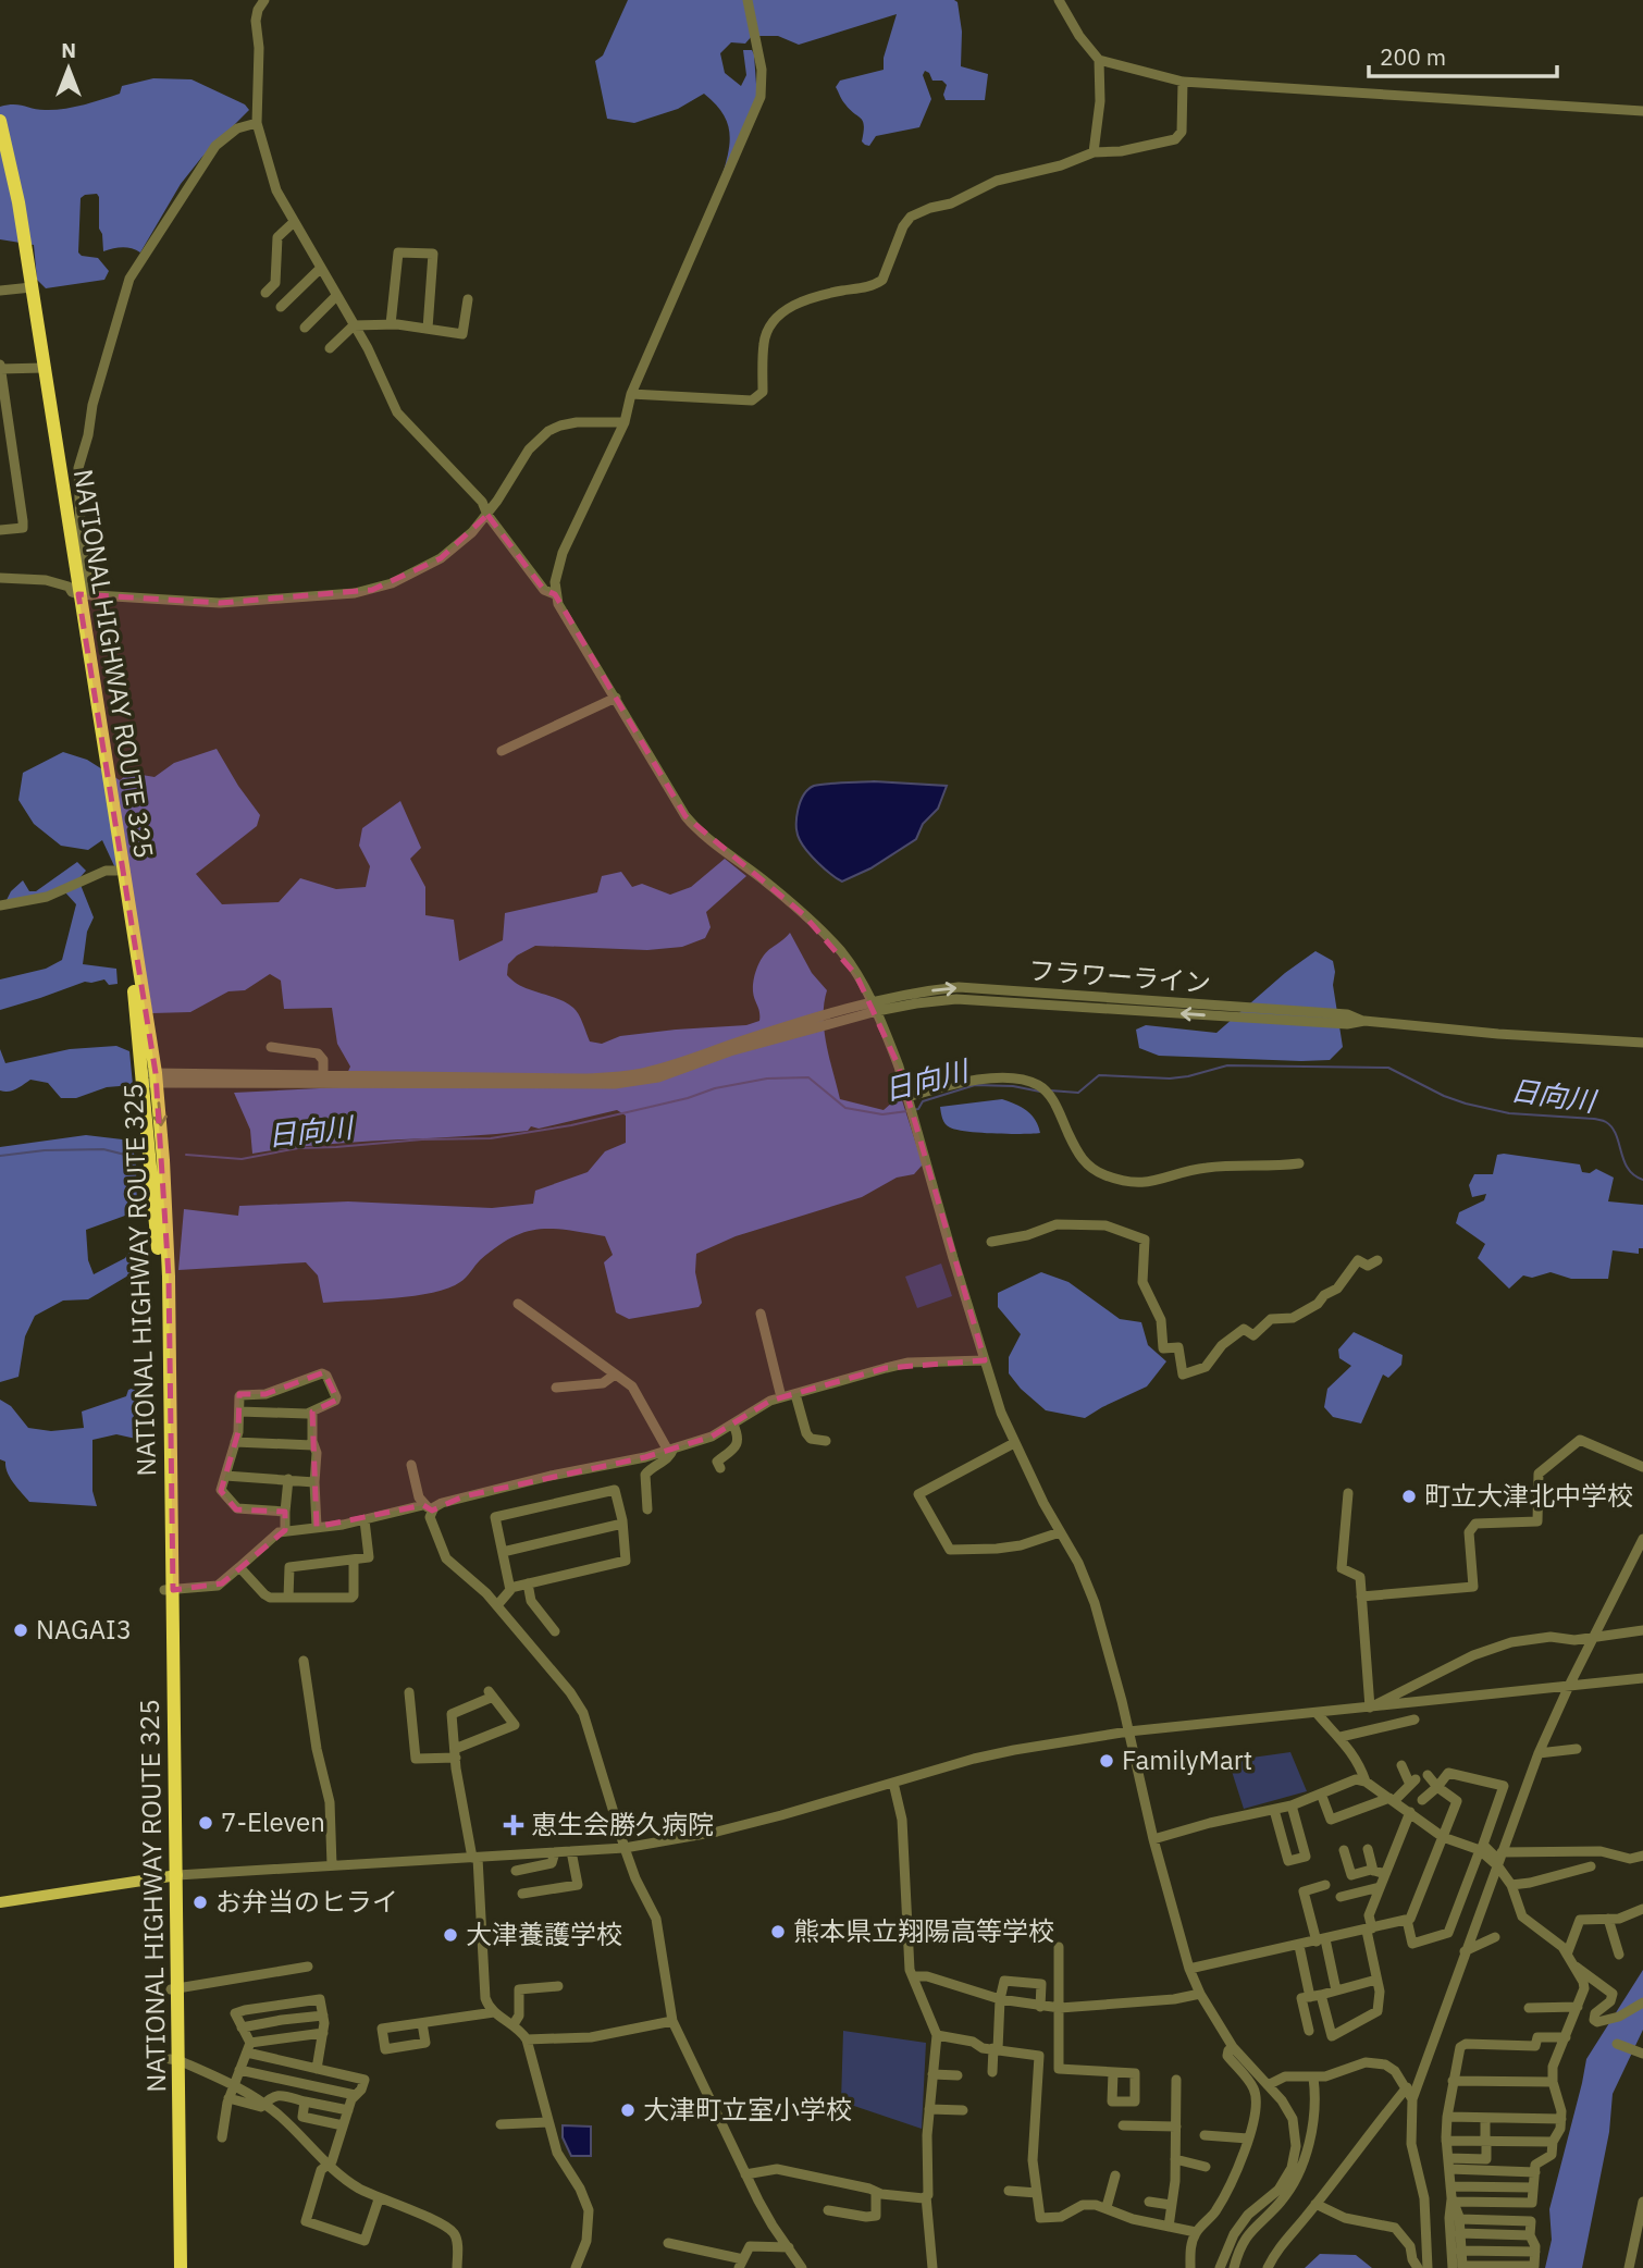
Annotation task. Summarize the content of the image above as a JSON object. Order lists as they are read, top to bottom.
{
  "streets": {
    "highway": ["NATIONAL HIGHWAY ROUTE 325"],
    "street": ["フラワーライン"]
  },
  "crossings": [
    ["NATIONAL HIGHWAY ROUTE 325", "フラワーライン"]
  ],
  "water": ["日向川"],
  "places": {
    "other": [
      "町立大津北中学校",
      "NAGAI3",
      "FamilyMart",
      "7-Eleven",
      "お弁当のヒライ",
      "熊本県立翔陽高等学校",
      "大津養護学校",
      "大津町立室小学校"
    ],
    "health": ["恵生会勝久病院"]
  },
  "scale_bar": "200 m",
  "north": "top"
}
